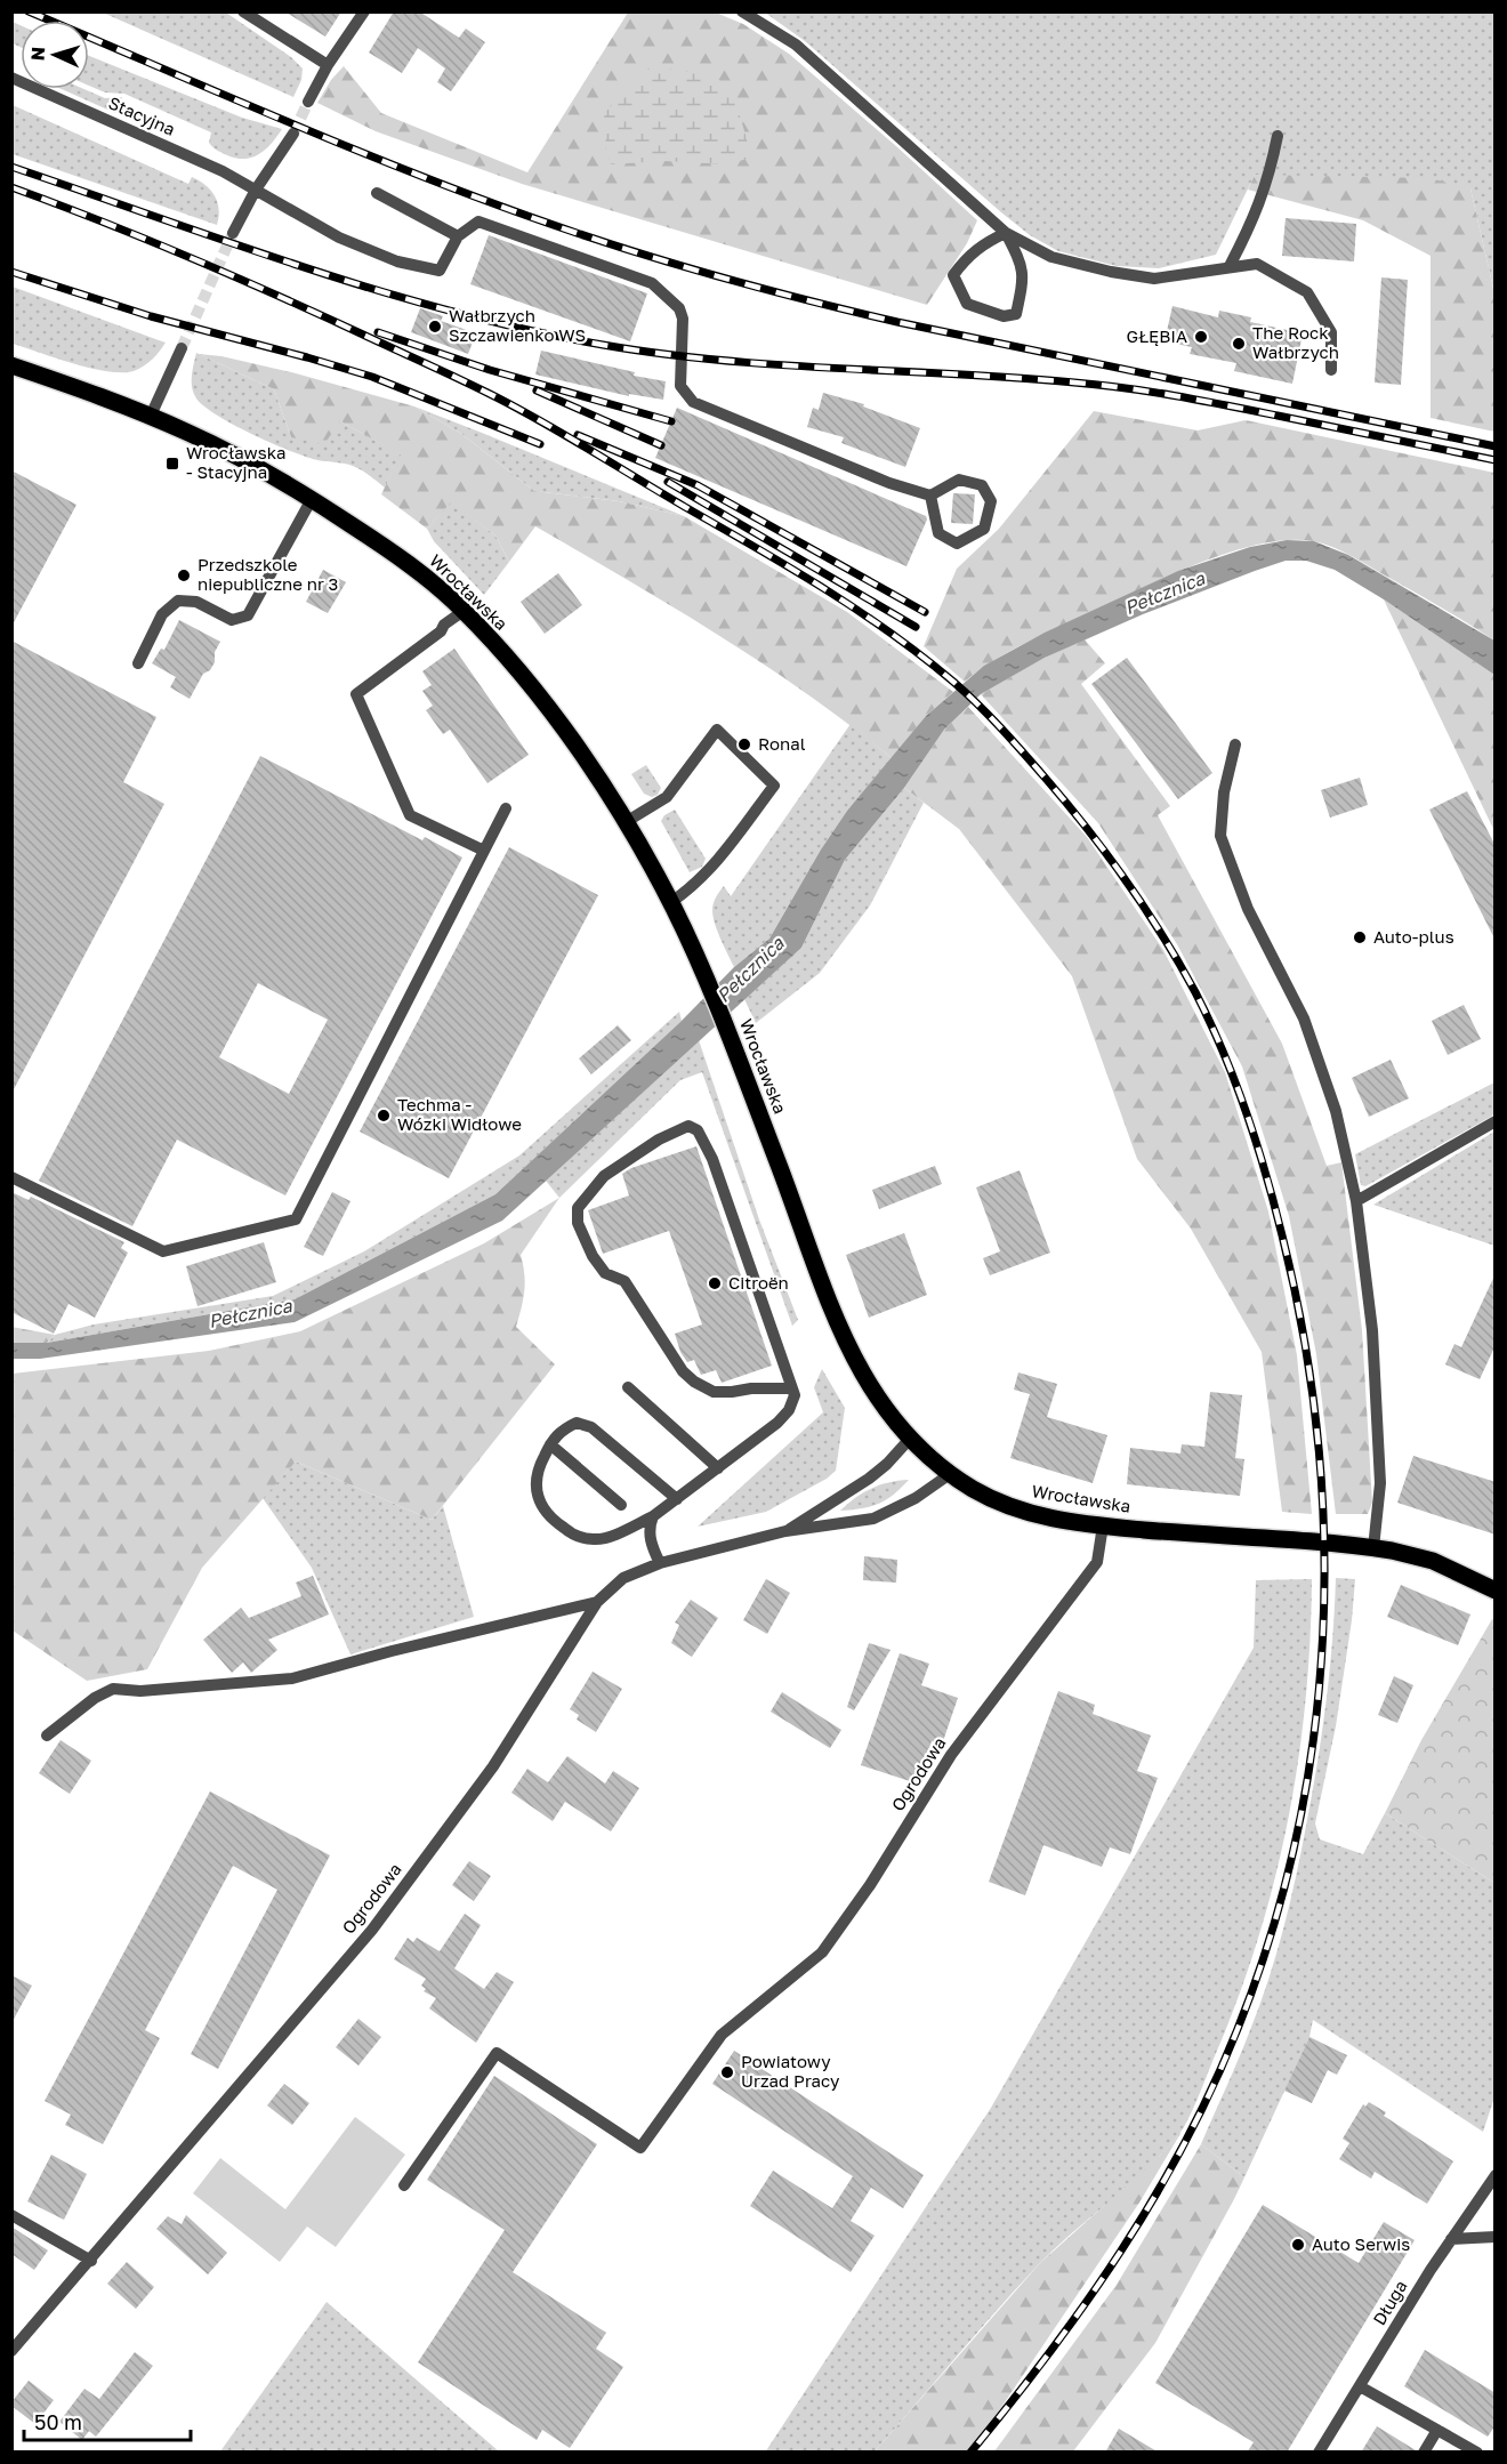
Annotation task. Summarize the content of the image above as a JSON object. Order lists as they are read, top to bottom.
{
  "streets": {
    "main road": ["Wrocławska"],
    "street": ["Stacyjna", "Ogrodowa", "Długa"]
  },
  "crossings": [
    ["Wrocławska", "Ogrodowa"]
  ],
  "water": ["Pełcznica"],
  "places": {
    "other": [
      "Wałbrzych Szczawienko WS",
      "GŁĘBIA",
      "The Rock Wałbrzych",
      "Przedszkole niepubliczne nr 3",
      "Ronal",
      "Auto-plus",
      "Techma - Wózki Widłowe",
      "Citroën",
      "Powiatowy Urzad Pracy",
      "Auto Serwis"
    ],
    "transit": ["Wrocławska - Stacyjna"]
  },
  "scale_bar": "50 m",
  "north": "left"
}
